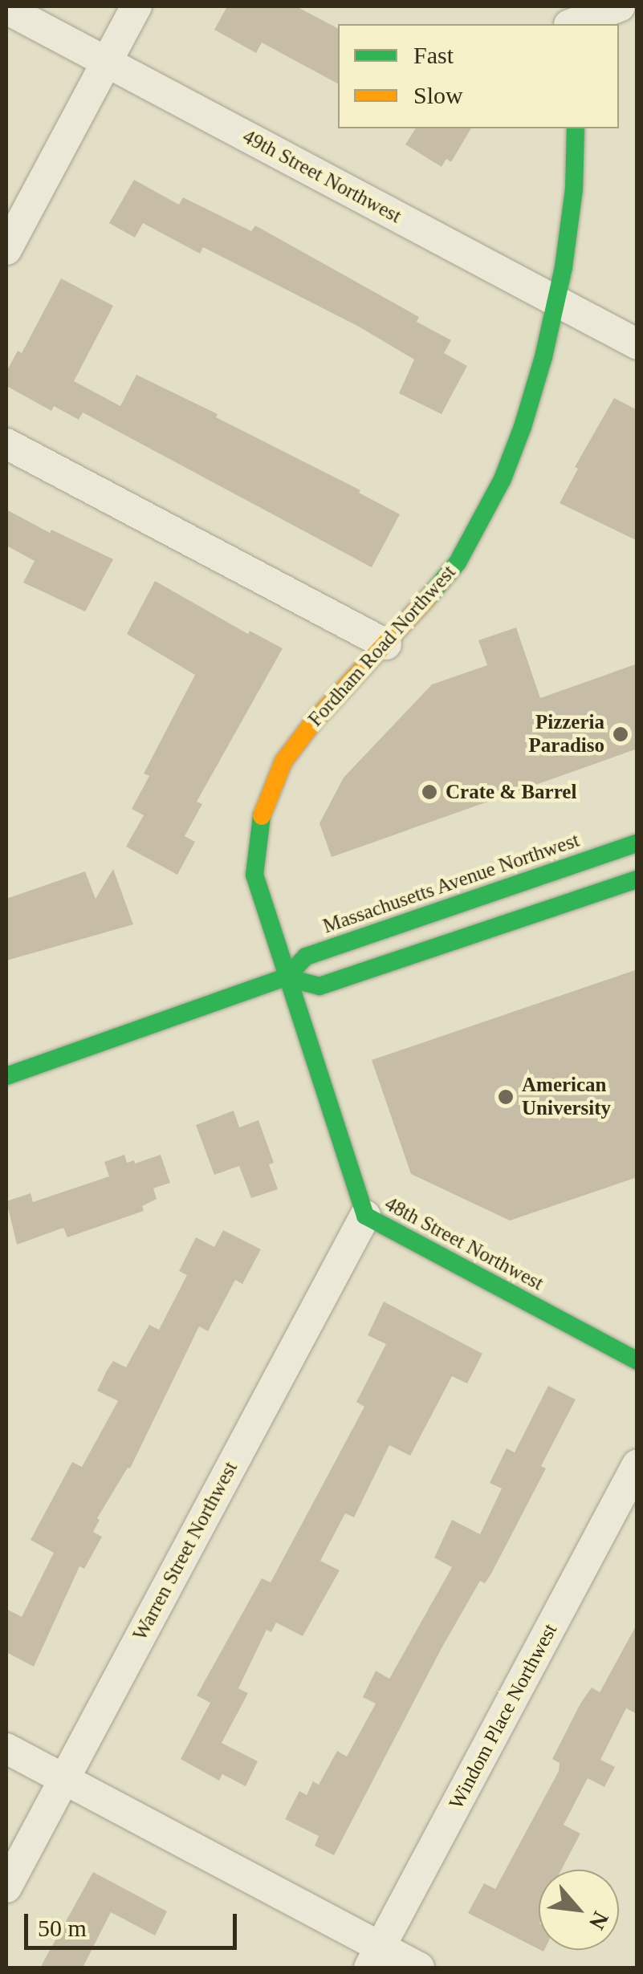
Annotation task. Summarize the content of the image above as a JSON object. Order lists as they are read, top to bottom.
{
  "streets": {
    "street": [
      "49th Street Northwest",
      "Fordham Road Northwest",
      "Massachusetts Avenue Northwest",
      "48th Street Northwest",
      "Warren Street Northwest",
      "Windom Place Northwest"
    ]
  },
  "crossings": [
    ["49th Street Northwest", "Fordham Road Northwest"],
    ["Fordham Road Northwest", "Massachusetts Avenue Northwest"],
    ["Fordham Road Northwest", "48th Street Northwest"],
    ["Massachusetts Avenue Northwest", "48th Street Northwest"],
    ["48th Street Northwest", "Warren Street Northwest"]
  ],
  "places": ["Pizzeria Paradiso", "Crate & Barrel", "American University"],
  "legend": ["Fast", "Slow"],
  "scale_bar": "50 m",
  "north": "bottom right"
}
